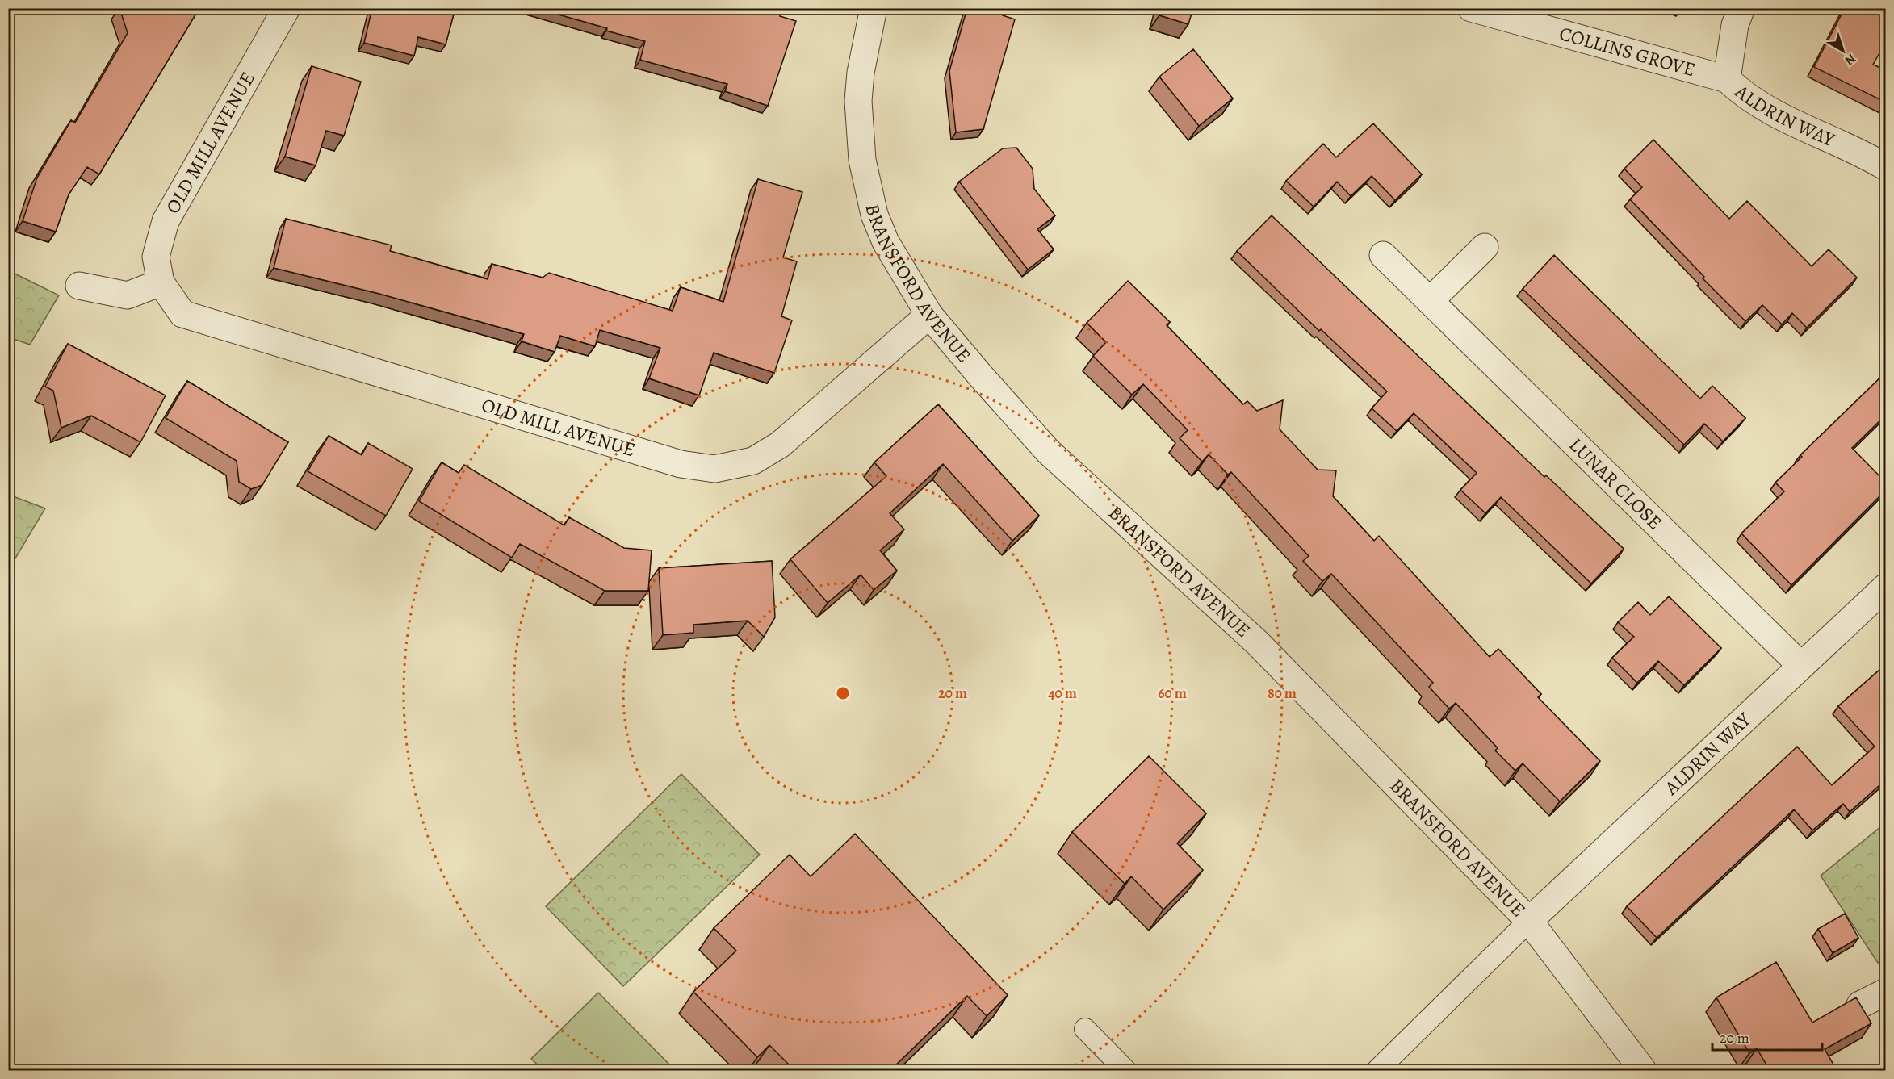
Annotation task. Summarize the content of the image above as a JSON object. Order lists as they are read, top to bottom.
{
  "streets": {
    "street": [
      "COLLINS GROVE",
      "ALDRIN WAY",
      "OLD MILL AVENUE",
      "BRANSFORD AVENUE",
      "LUNAR CLOSE"
    ]
  },
  "crossings": [
    ["COLLINS GROVE", "ALDRIN WAY"],
    ["ALDRIN WAY", "BRANSFORD AVENUE"],
    ["ALDRIN WAY", "LUNAR CLOSE"],
    ["OLD MILL AVENUE", "BRANSFORD AVENUE"]
  ],
  "scale_bar": "20 m",
  "north": "bottom right",
  "rings": [
    "20 m",
    "40 m",
    "60 m",
    "80 m"
  ]
}
